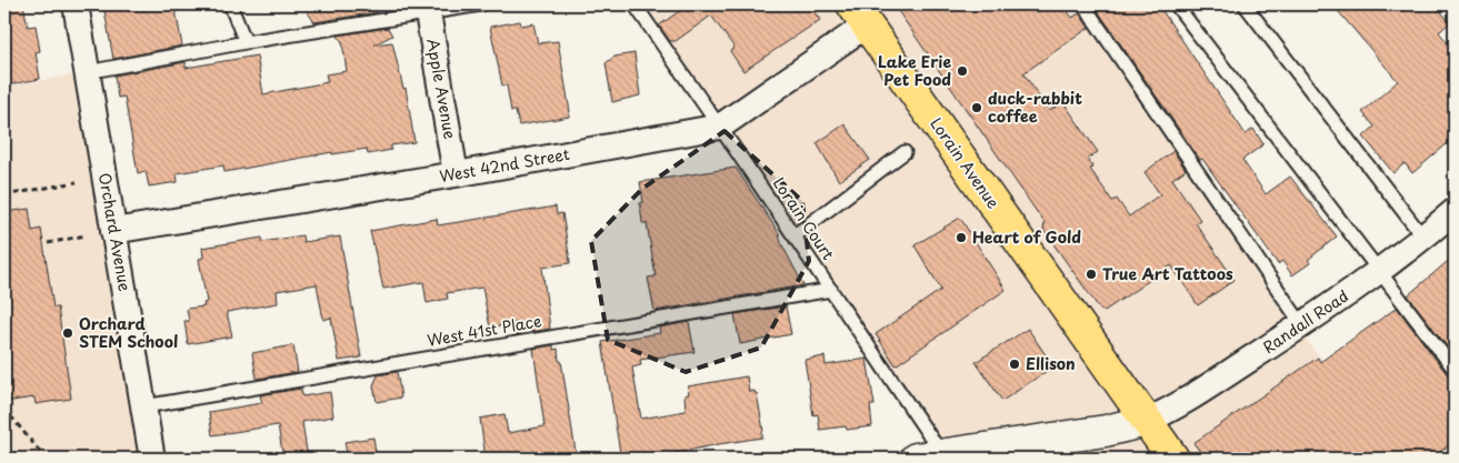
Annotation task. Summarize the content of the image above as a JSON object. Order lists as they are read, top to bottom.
{
  "streets": {
    "main road": ["Lorain Avenue"],
    "street": [
      "Apple Avenue",
      "West 42nd Street",
      "Orchard Avenue",
      "Randall Road"
    ],
    "lane": ["Lorain Court", "West 41st Place"]
  },
  "crossings": [
    ["Apple Avenue", "West 42nd Street"],
    ["Lorain Avenue", "West 42nd Street"],
    ["Lorain Avenue", "Randall Road"],
    ["West 42nd Street", "Lorain Court"],
    ["West 42nd Street", "Orchard Avenue"],
    ["Lorain Court", "West 41st Place"],
    ["Orchard Avenue", "West 41st Place"]
  ],
  "places": [
    "Lake Erie Pet Food",
    "duck-rabbit coffee",
    "Heart of Gold",
    "True Art Tattoos",
    "Orchard STEM School",
    "Ellison"
  ]
}
